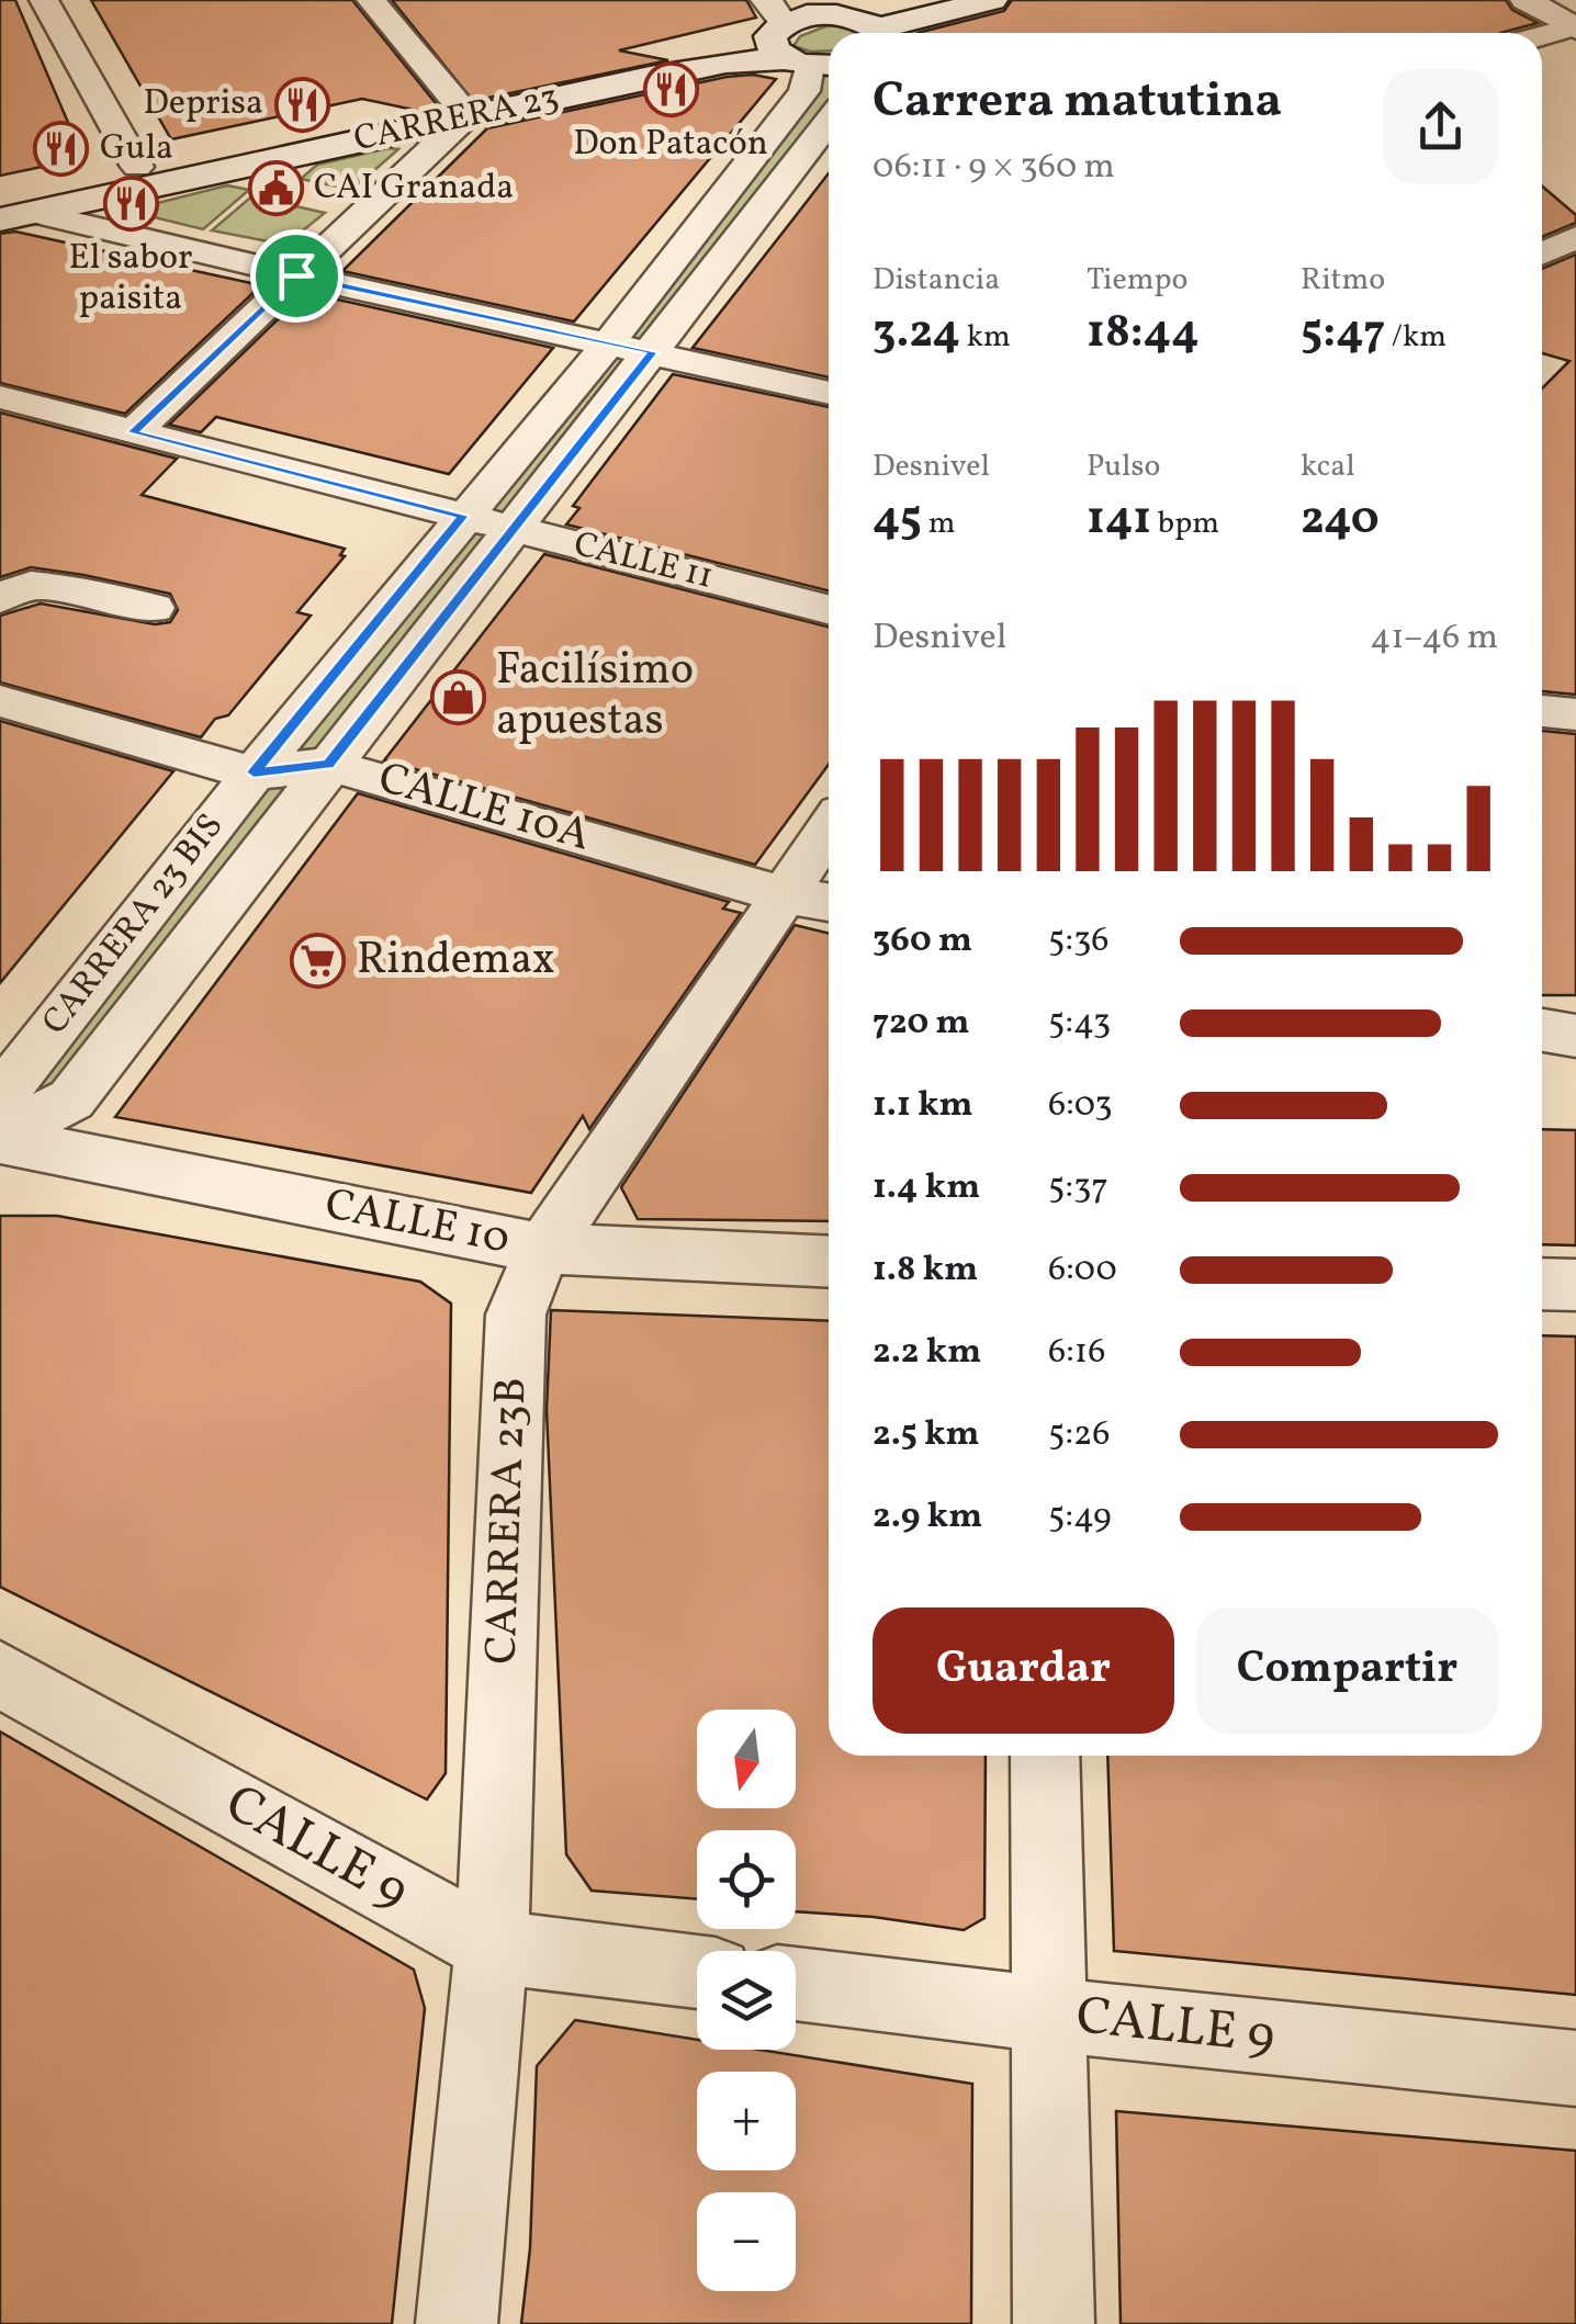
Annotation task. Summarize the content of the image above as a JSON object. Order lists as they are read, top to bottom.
{
  "streets": {
    "main road": ["CARRERA 23"],
    "street": [
      "CALLE 11",
      "CALLE 10A",
      "CARRERA 23 BIS",
      "CALLE 10",
      "CARRERA 23B",
      "CALLE 9"
    ]
  },
  "crossings": [
    ["CARRERA 23", "CARRERA 23 BIS"],
    ["CALLE 11", "CARRERA 23 BIS"],
    ["CALLE 10A", "CARRERA 23 BIS"],
    ["CALLE 10A", "CARRERA 23B"],
    ["CALLE 10", "CARRERA 23B"],
    ["CARRERA 23B", "CALLE 9"]
  ],
  "places": {
    "restaurant": [
      "Don Patacón",
      "Deprisa",
      "Gula",
      "El sabor paisita"
    ],
    "public building": ["CAI Granada"],
    "shop": ["Facilísimo apuestas"],
    "supermarket": ["Rindemax"]
  },
  "north": "bottom",
  "page": {
    "heading": ["Carrera matutina", "06:11 · 9 × 360 m"],
    "stats": [
      ["Distancia", "3.24 km"],
      ["Tiempo", "18:44"],
      ["Ritmo", "5:47 /km"],
      ["Desnivel", "45 m"],
      ["Pulso", "141 bpm"],
      ["kcal", "240"]
    ],
    "chart": ["Desnivel", "41–46 m"],
    "list": [
      {
        "name": "360 m",
        "note": "5:36"
      },
      {
        "name": "720 m",
        "note": "5:43"
      },
      {
        "name": "1.1 km",
        "note": "6:03"
      },
      {
        "name": "1.4 km",
        "note": "5:37"
      },
      {
        "name": "1.8 km",
        "note": "6:00"
      },
      {
        "name": "2.2 km",
        "note": "6:16"
      },
      {
        "name": "2.5 km",
        "note": "5:26"
      },
      {
        "name": "2.9 km",
        "note": "5:49"
      }
    ],
    "buttons": ["Guardar", "Compartir"],
    "map_buttons": ["+", "−"]
  }
}
